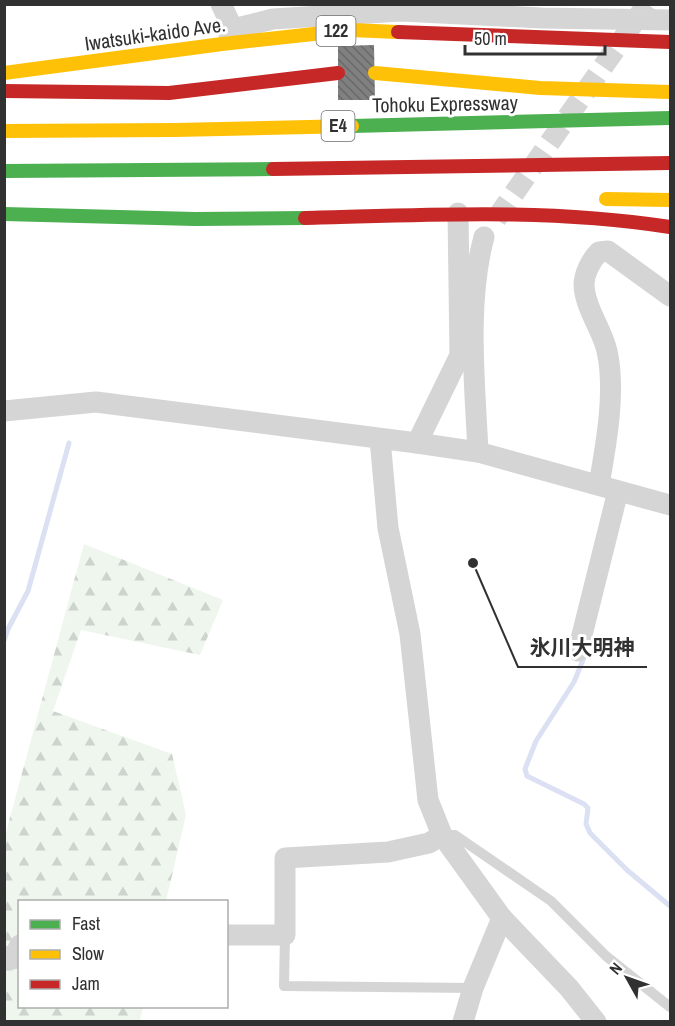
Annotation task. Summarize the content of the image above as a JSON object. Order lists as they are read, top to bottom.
{
  "streets": {
    "highway": [
      "122",
      "Iwatsuki-kaido Ave.",
      "Tohoku Expressway",
      "E4"
    ]
  },
  "places": ["氷川大明神"],
  "legend": ["Fast", "Slow", "Jam"],
  "scale_bar": "50 m",
  "north": "top left"
}
